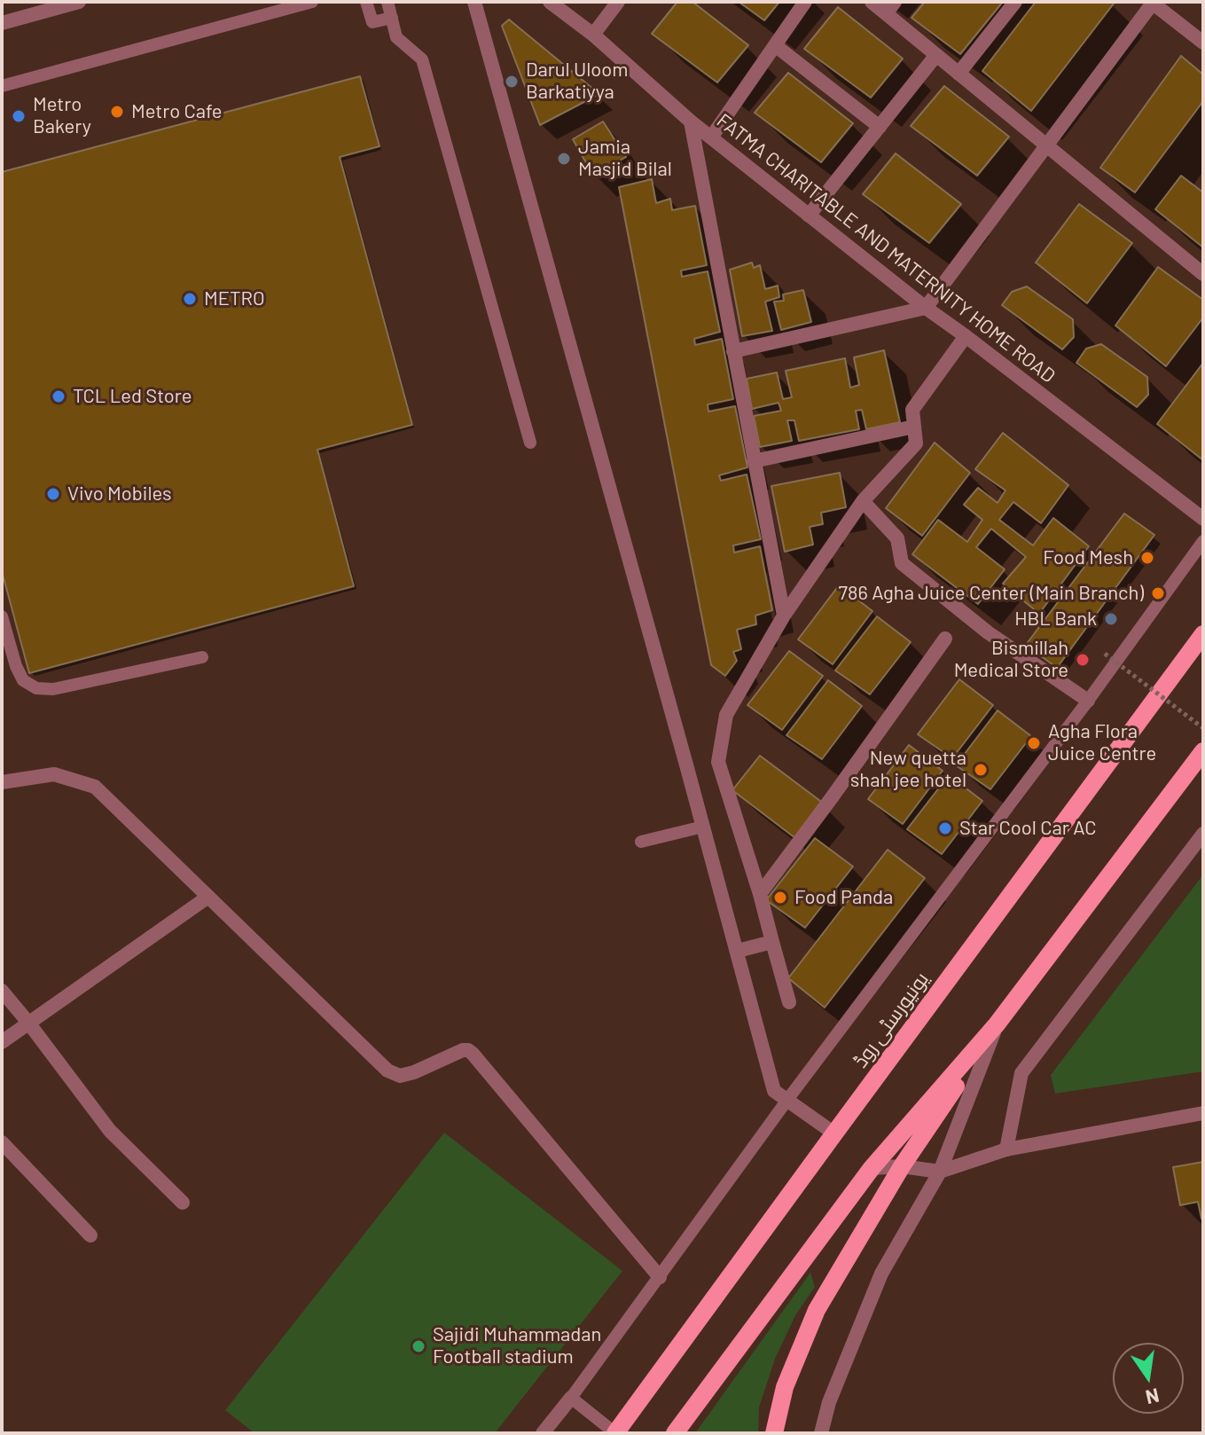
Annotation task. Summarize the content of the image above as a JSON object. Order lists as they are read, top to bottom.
{
  "streets": {
    "main road": ["یونیورسٹی روڈ"],
    "street": ["FATMA CHARITABLE AND MATERNITY HOME ROAD"]
  },
  "places": [
    "Darul Uloom Barkatiyya",
    "Metro Cafe",
    "Metro Bakery",
    "Jamia Masjid Bilal",
    "METRO",
    "TCL Led Store",
    "Vivo Mobiles",
    "Food Mesh",
    "786 Agha Juice Center (Main Branch)",
    "HBL Bank",
    "Bismillah Medical Store",
    "Agha Flora Juice Centre",
    "New quetta shah jee hotel",
    "Star Cool Car AC",
    "Food Panda",
    "Sajidi Muhammadan Football stadium"
  ],
  "north": "bottom"
}
